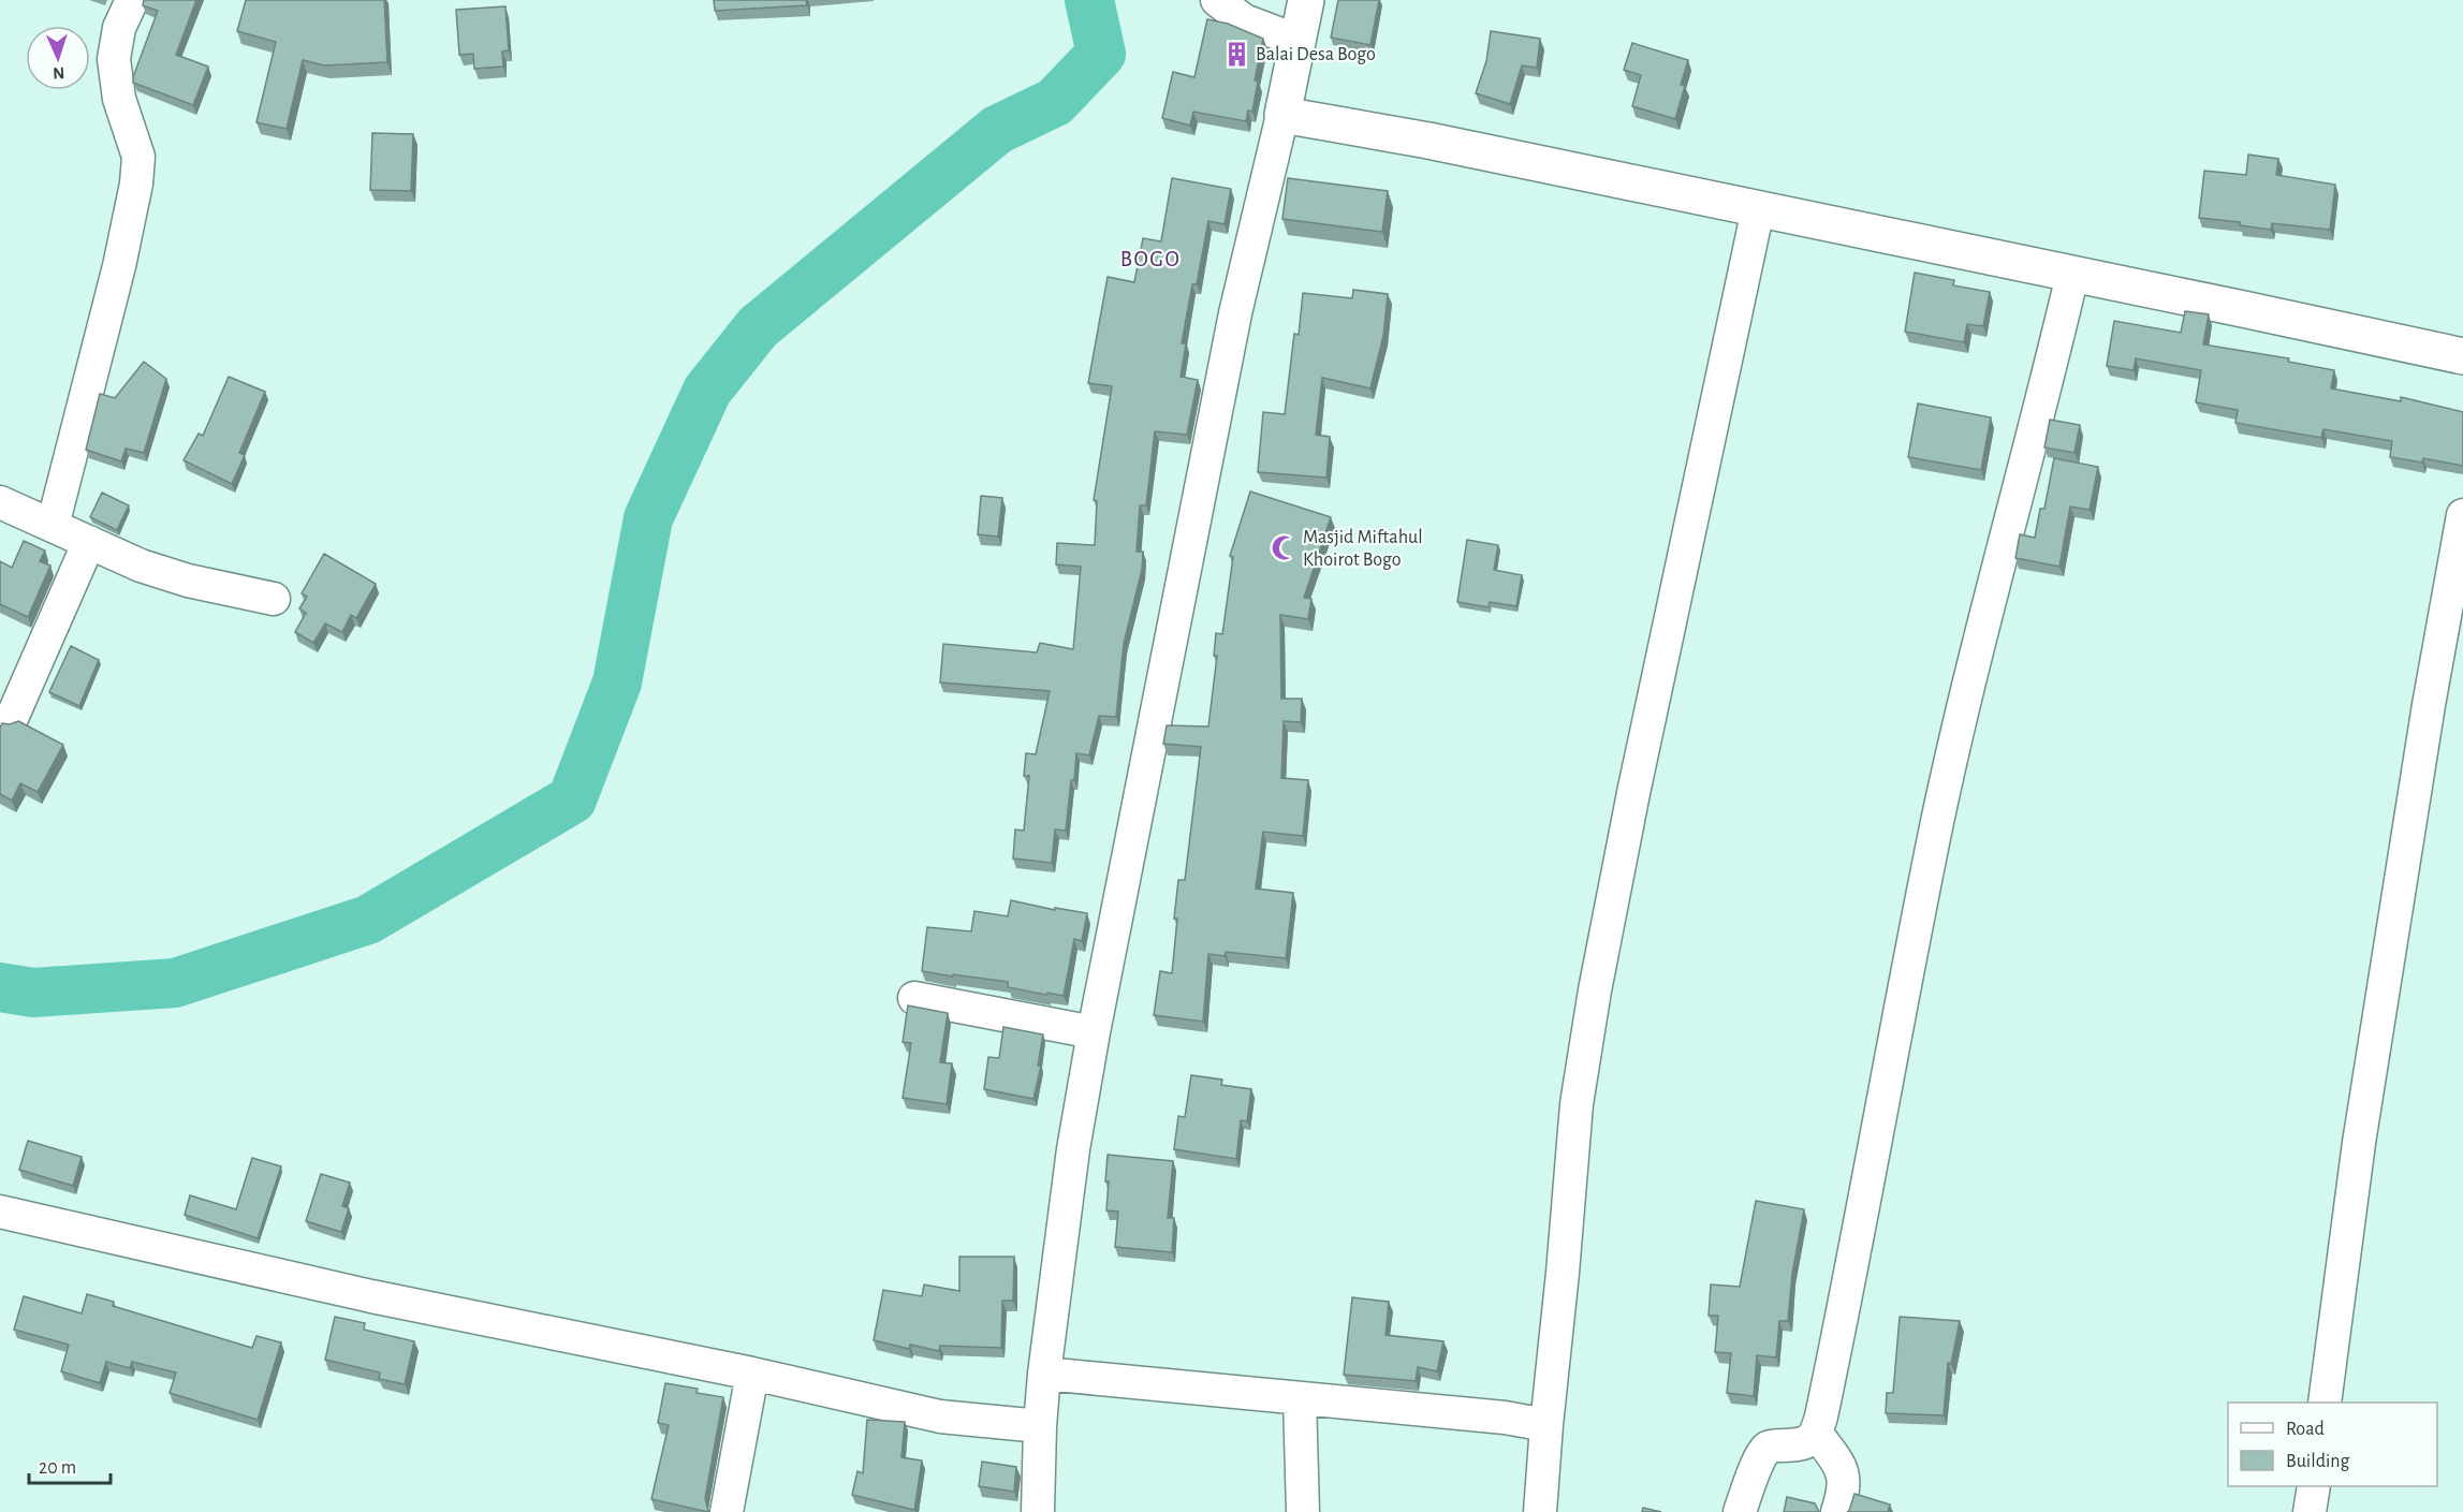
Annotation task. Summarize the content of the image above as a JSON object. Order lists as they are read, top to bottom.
{
  "districts": ["BOGO"],
  "places": {
    "building": ["Balai Desa Bogo"],
    "mosque": ["Masjid Miftahul Khoirot Bogo"]
  },
  "legend": ["Road", "Building"],
  "scale_bar": "20 m",
  "north": "bottom"
}
